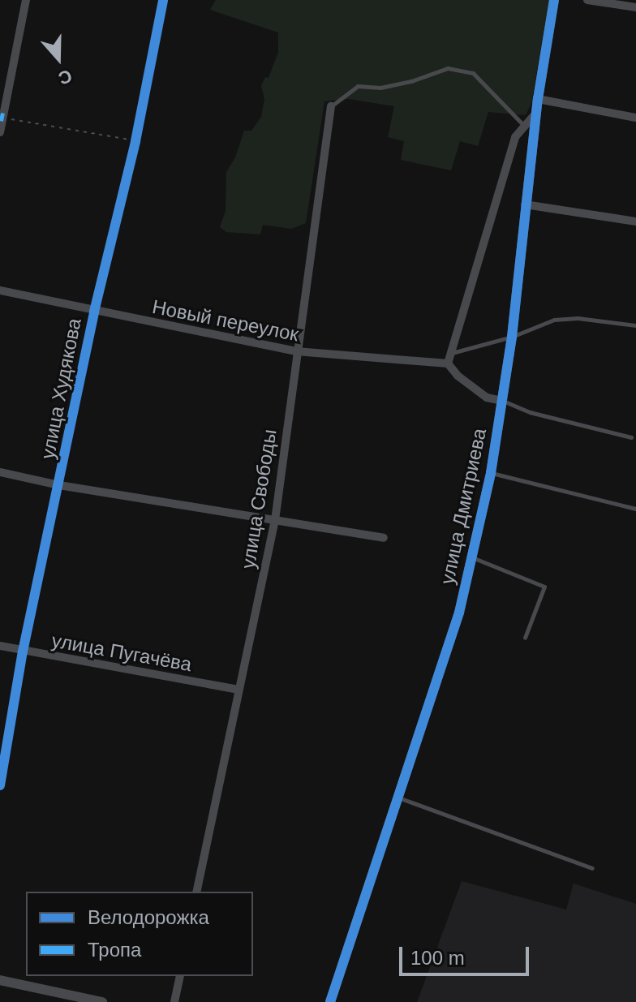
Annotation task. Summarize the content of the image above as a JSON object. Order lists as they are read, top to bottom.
{
  "streets": {
    "street": [
      "Новый переулок",
      "улица Худякова",
      "улица Свободы",
      "улица Дмитриева",
      "улица Пугачёва"
    ]
  },
  "crossings": [
    ["Новый переулок", "улица Худякова"],
    ["Новый переулок", "улица Свободы"],
    ["улица Худякова", "улица Пугачёва"],
    ["улица Свободы", "улица Пугачёва"]
  ],
  "legend": ["Велодорожка", "Тропа"],
  "scale_bar": "100 m",
  "north": "bottom"
}
